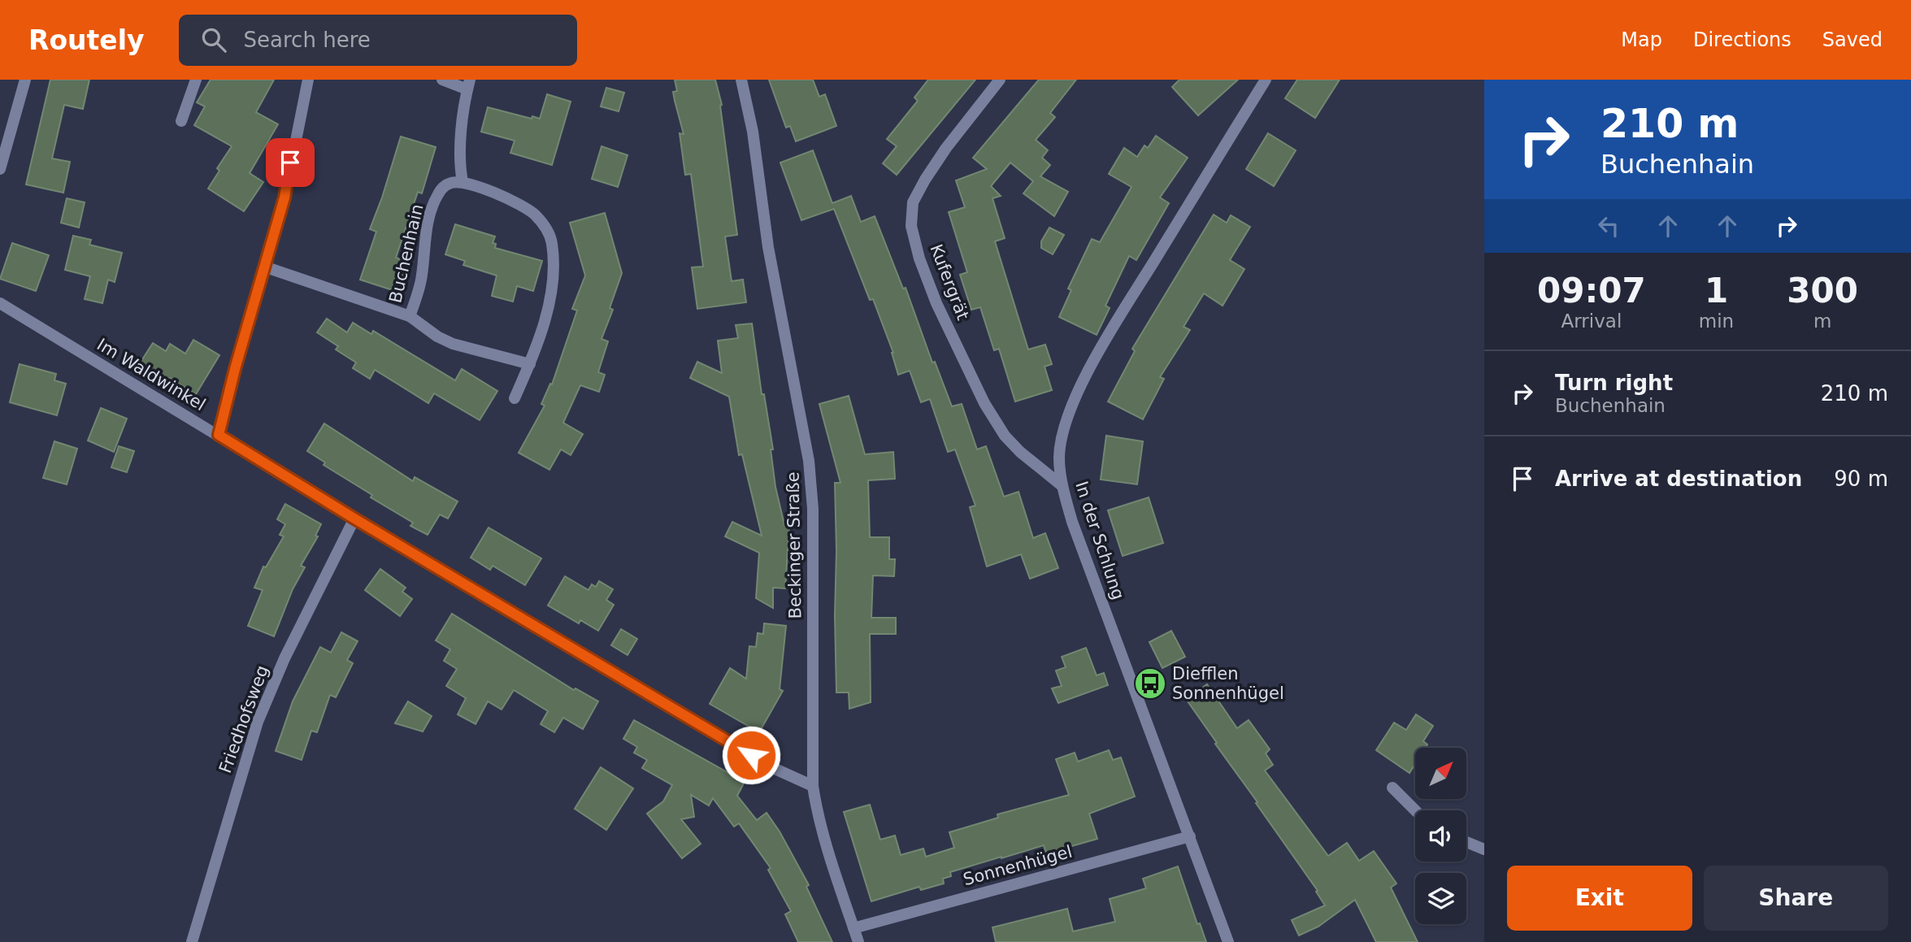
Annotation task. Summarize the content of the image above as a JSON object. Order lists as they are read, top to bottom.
{
  "streets": {
    "street": [
      "Buchenhain",
      "Kufergrät",
      "Im Waldwinkel",
      "In der Schlung",
      "Beckinger Straße",
      "Friedhofsweg",
      "Sonnenhügel"
    ]
  },
  "crossings": [
    ["Kufergrät", "In der Schlung"],
    ["Im Waldwinkel", "Beckinger Straße"],
    ["Im Waldwinkel", "Friedhofsweg"],
    ["In der Schlung", "Sonnenhügel"],
    ["Beckinger Straße", "Sonnenhügel"]
  ],
  "places": {
    "bus stop": ["Diefflen Sonnenhügel"]
  },
  "north": "top right",
  "page": {
    "header": "Routely",
    "search": "Search here",
    "nav": ["Map", "Directions", "Saved"],
    "turn": ["210 m", "Buchenhain"],
    "eta": [
      "09:07",
      "Arrival",
      "1",
      "min",
      "300",
      "m"
    ],
    "list": [
      {
        "name": "Turn right",
        "note": "Buchenhain",
        "value": "210 m"
      },
      {
        "name": "Arrive at destination",
        "value": "90 m"
      }
    ],
    "buttons": ["Exit", "Share"]
  }
}
